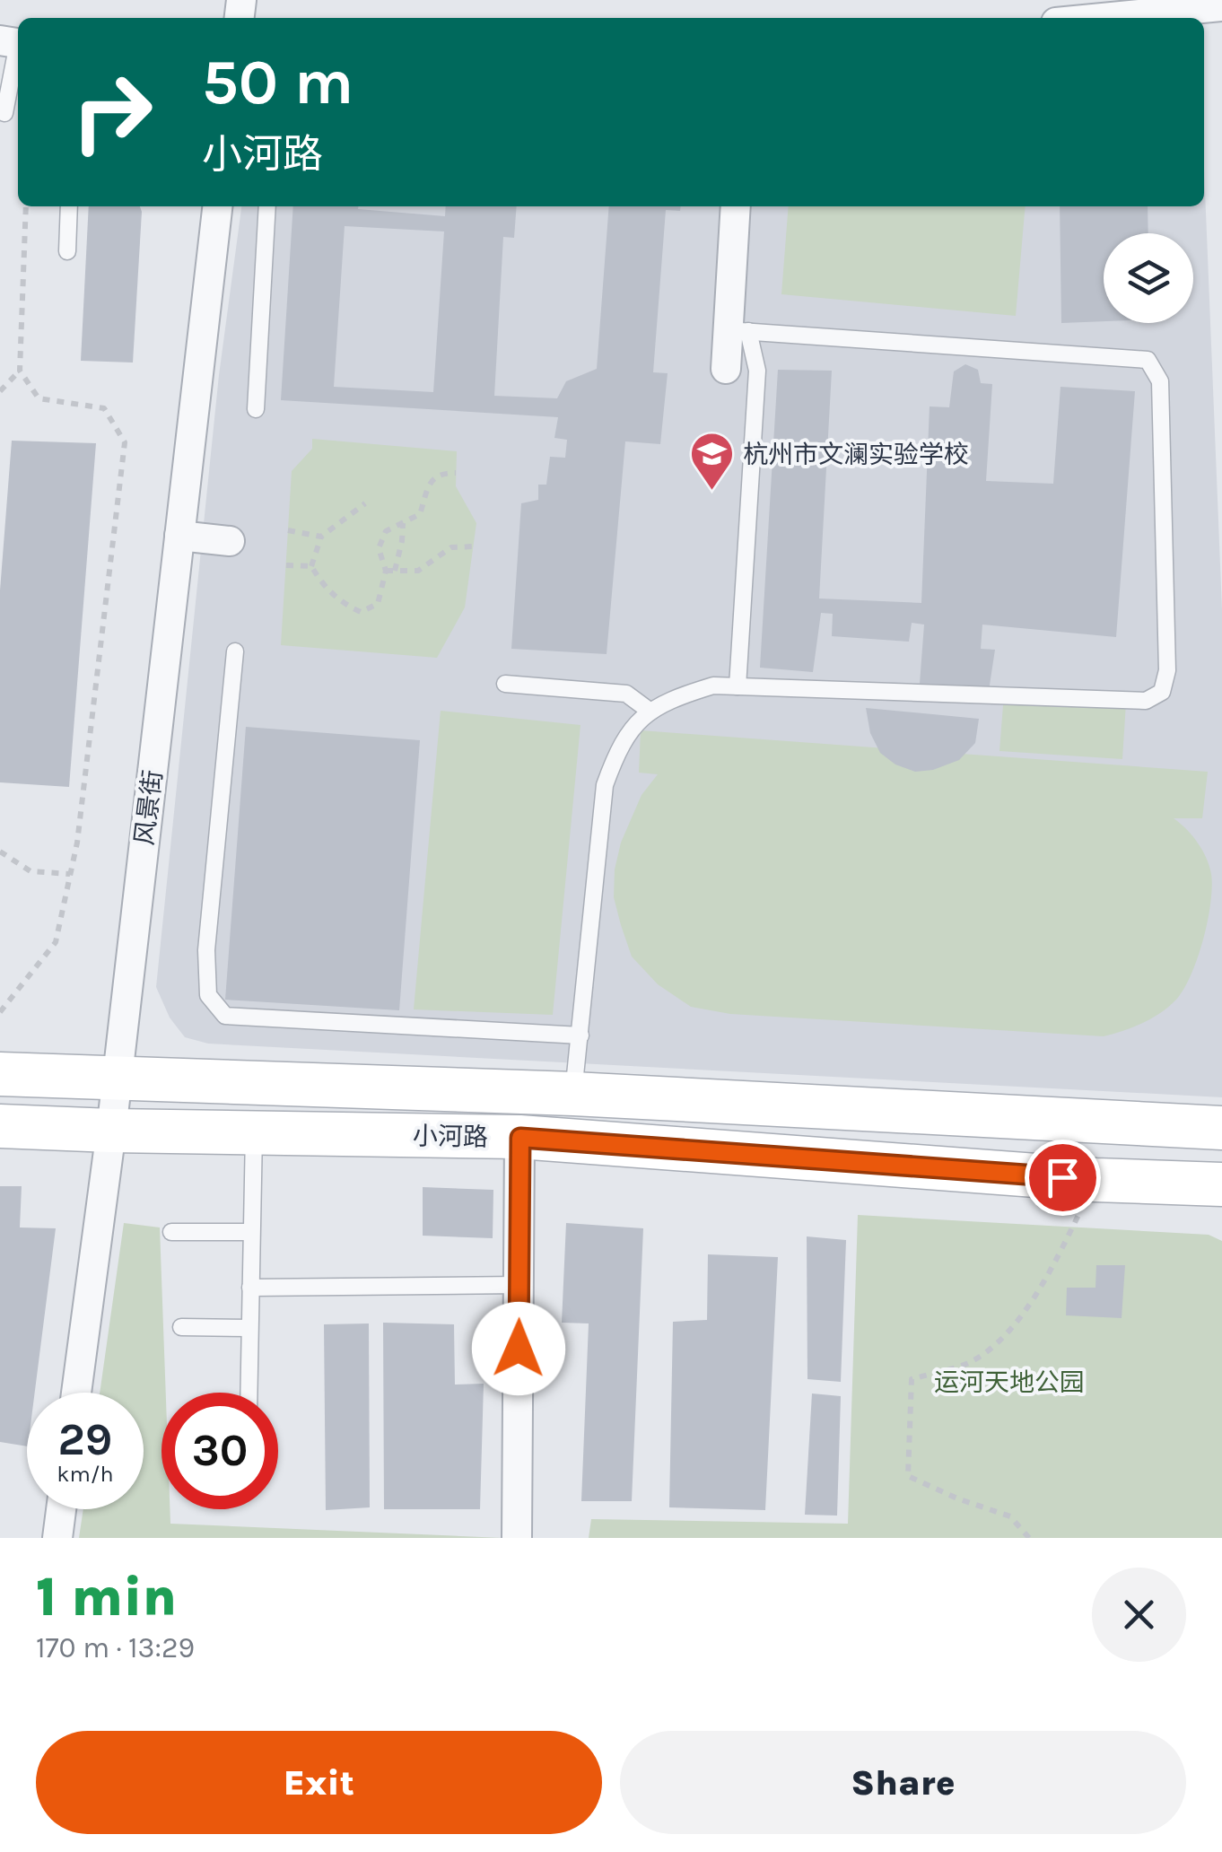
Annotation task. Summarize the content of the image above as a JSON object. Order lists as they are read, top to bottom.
{
  "streets": {
    "main road": ["小河路"],
    "street": ["风景街"]
  },
  "crossings": [
    ["风景街", "小河路"]
  ],
  "parks": ["运河天地公园"],
  "places": {
    "school or university": ["杭州市文澜实验学校"]
  },
  "page": {
    "turn": ["50 m", "小河路"],
    "speed": "29 km/h",
    "limit": "30",
    "heading": ["1 min", "170 m · 13:29"],
    "buttons": ["Exit", "Share"]
  }
}
